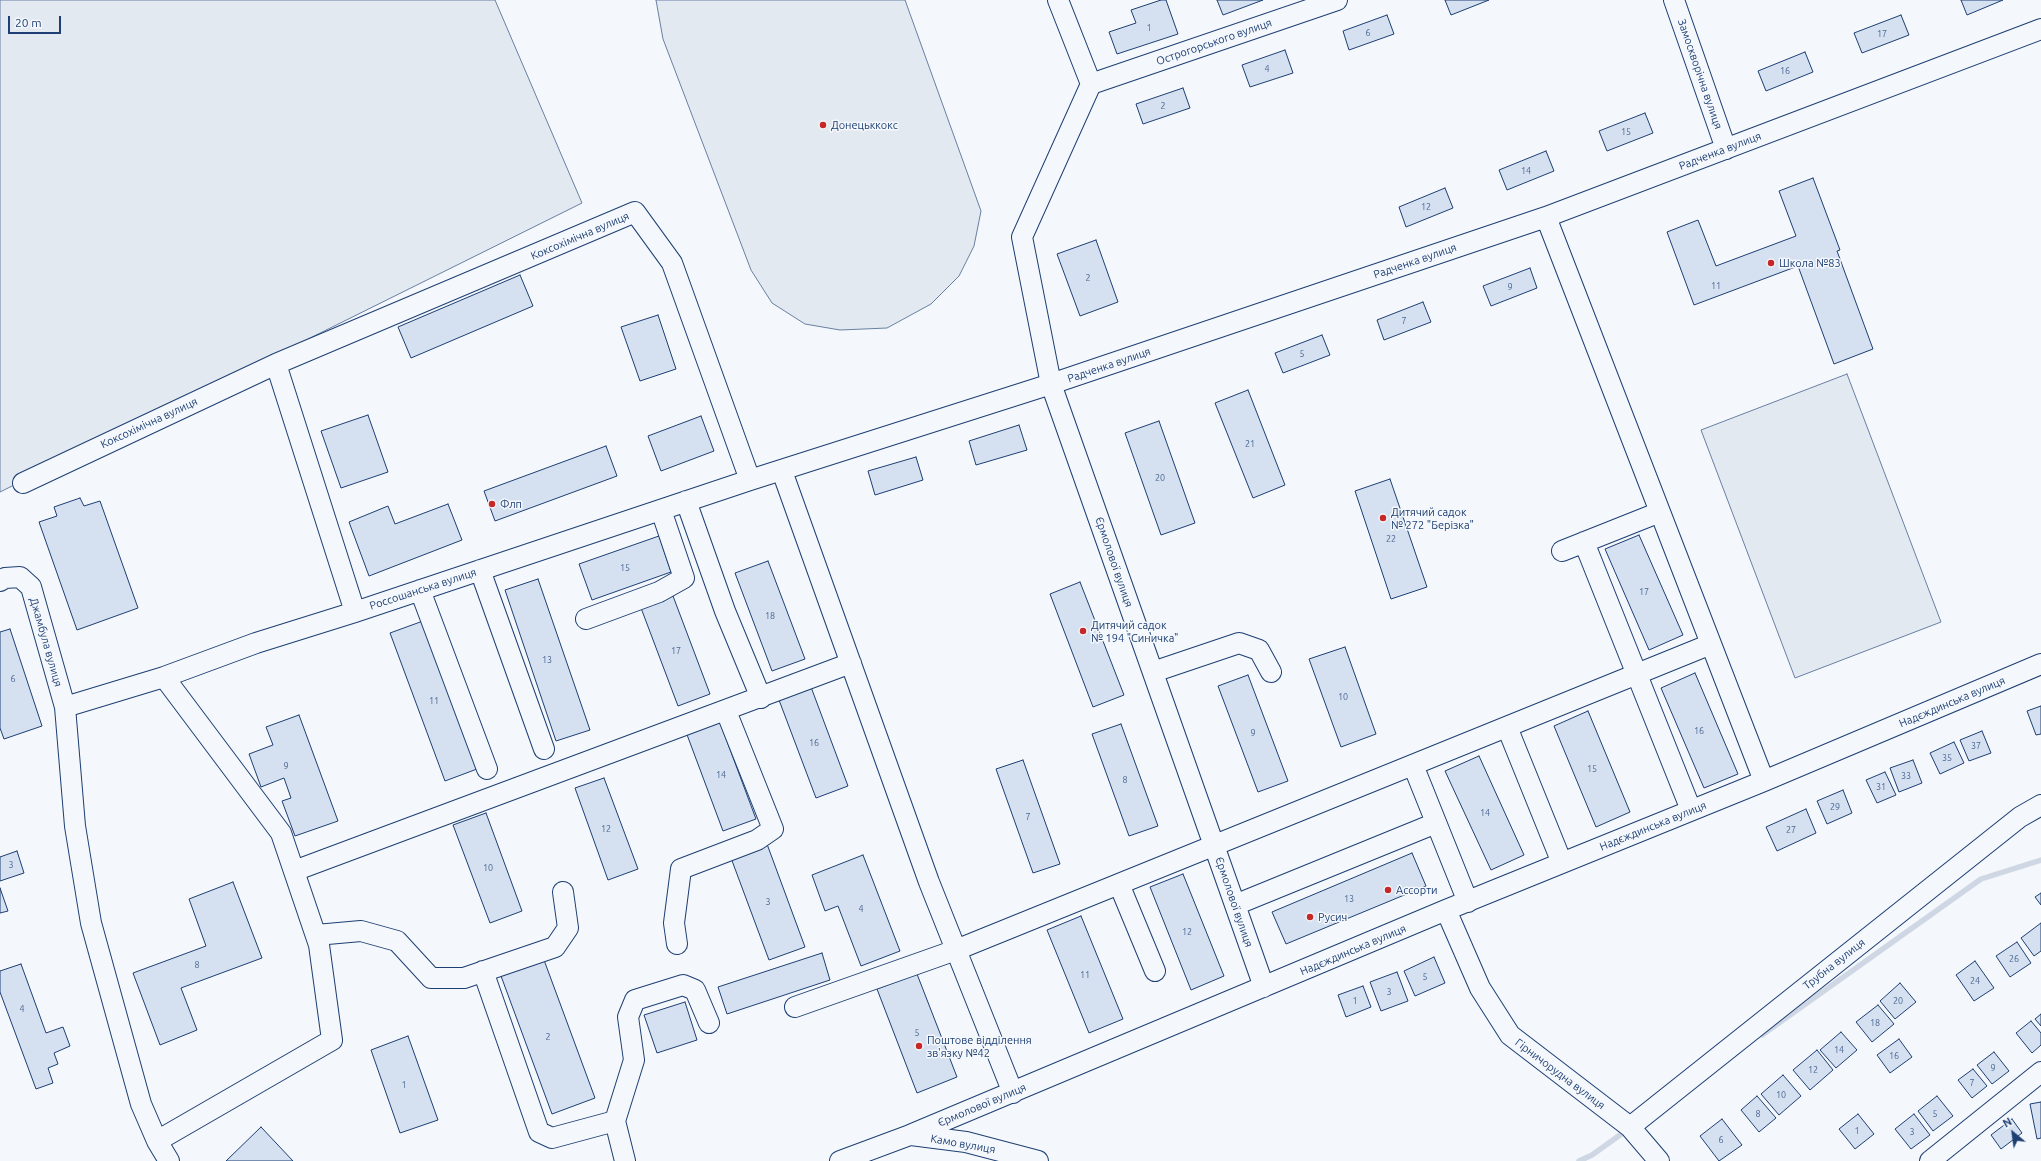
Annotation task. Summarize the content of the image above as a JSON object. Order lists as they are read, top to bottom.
{
  "streets": {
    "street": [
      "Острогорського вулиця",
      "Замоскворічна вулиця",
      "Радченка вулиця",
      "Коксохімічна вулиця",
      "Єрмолової вулиця",
      "Россошанська вулиця",
      "Джамбула вулиця",
      "Надєждинська вулиця",
      "Трубна вулиця",
      "Гірничорудна вулиця",
      "Камо вулиця"
    ]
  },
  "crossings": [
    ["Острогорського вулиця", "Єрмолової вулиця"],
    ["Замоскворічна вулиця", "Радченка вулиця"],
    ["Радченка вулиця", "Єрмолової вулиця"],
    ["Радченка вулиця", "Россошанська вулиця"],
    ["Коксохімічна вулиця", "Россошанська вулиця"],
    ["Єрмолової вулиця", "Надєждинська вулиця"],
    ["Єрмолової вулиця", "Камо вулиця"],
    ["Россошанська вулиця", "Джамбула вулиця"],
    ["Надєждинська вулиця", "Гірничорудна вулиця"],
    ["Трубна вулиця", "Гірничорудна вулиця"]
  ],
  "places": [
    "Донецьккокс",
    "Школа №83",
    "Флп",
    "Дитячий садок № 272 \"Берізка\"",
    "Дитячий садок № 194 \"Синичка\"",
    "Ассорти",
    "Русич",
    "Поштове відділення зв'язку №42"
  ],
  "house_numbers": [
    "1",
    "6",
    "17",
    "4",
    "16",
    "2",
    "15",
    "14",
    "12",
    "2",
    "11",
    "9",
    "7",
    "5",
    "21",
    "20",
    "22",
    "15",
    "17",
    "18",
    "17",
    "13",
    "6",
    "10",
    "11",
    "16",
    "9",
    "16",
    "37",
    "35",
    "9",
    "15",
    "14",
    "33",
    "8",
    "31",
    "29",
    "14",
    "7",
    "12",
    "27",
    "3",
    "10",
    "13",
    "3",
    "4",
    "12",
    "26",
    "8",
    "11",
    "5",
    "24",
    "3",
    "1",
    "20",
    "4",
    "18",
    "5",
    "2",
    "14",
    "16",
    "9",
    "12",
    "7",
    "1",
    "10",
    "8",
    "5",
    "1",
    "3",
    "6"
  ],
  "scale_bar": "20 m",
  "north": "top left"
}
